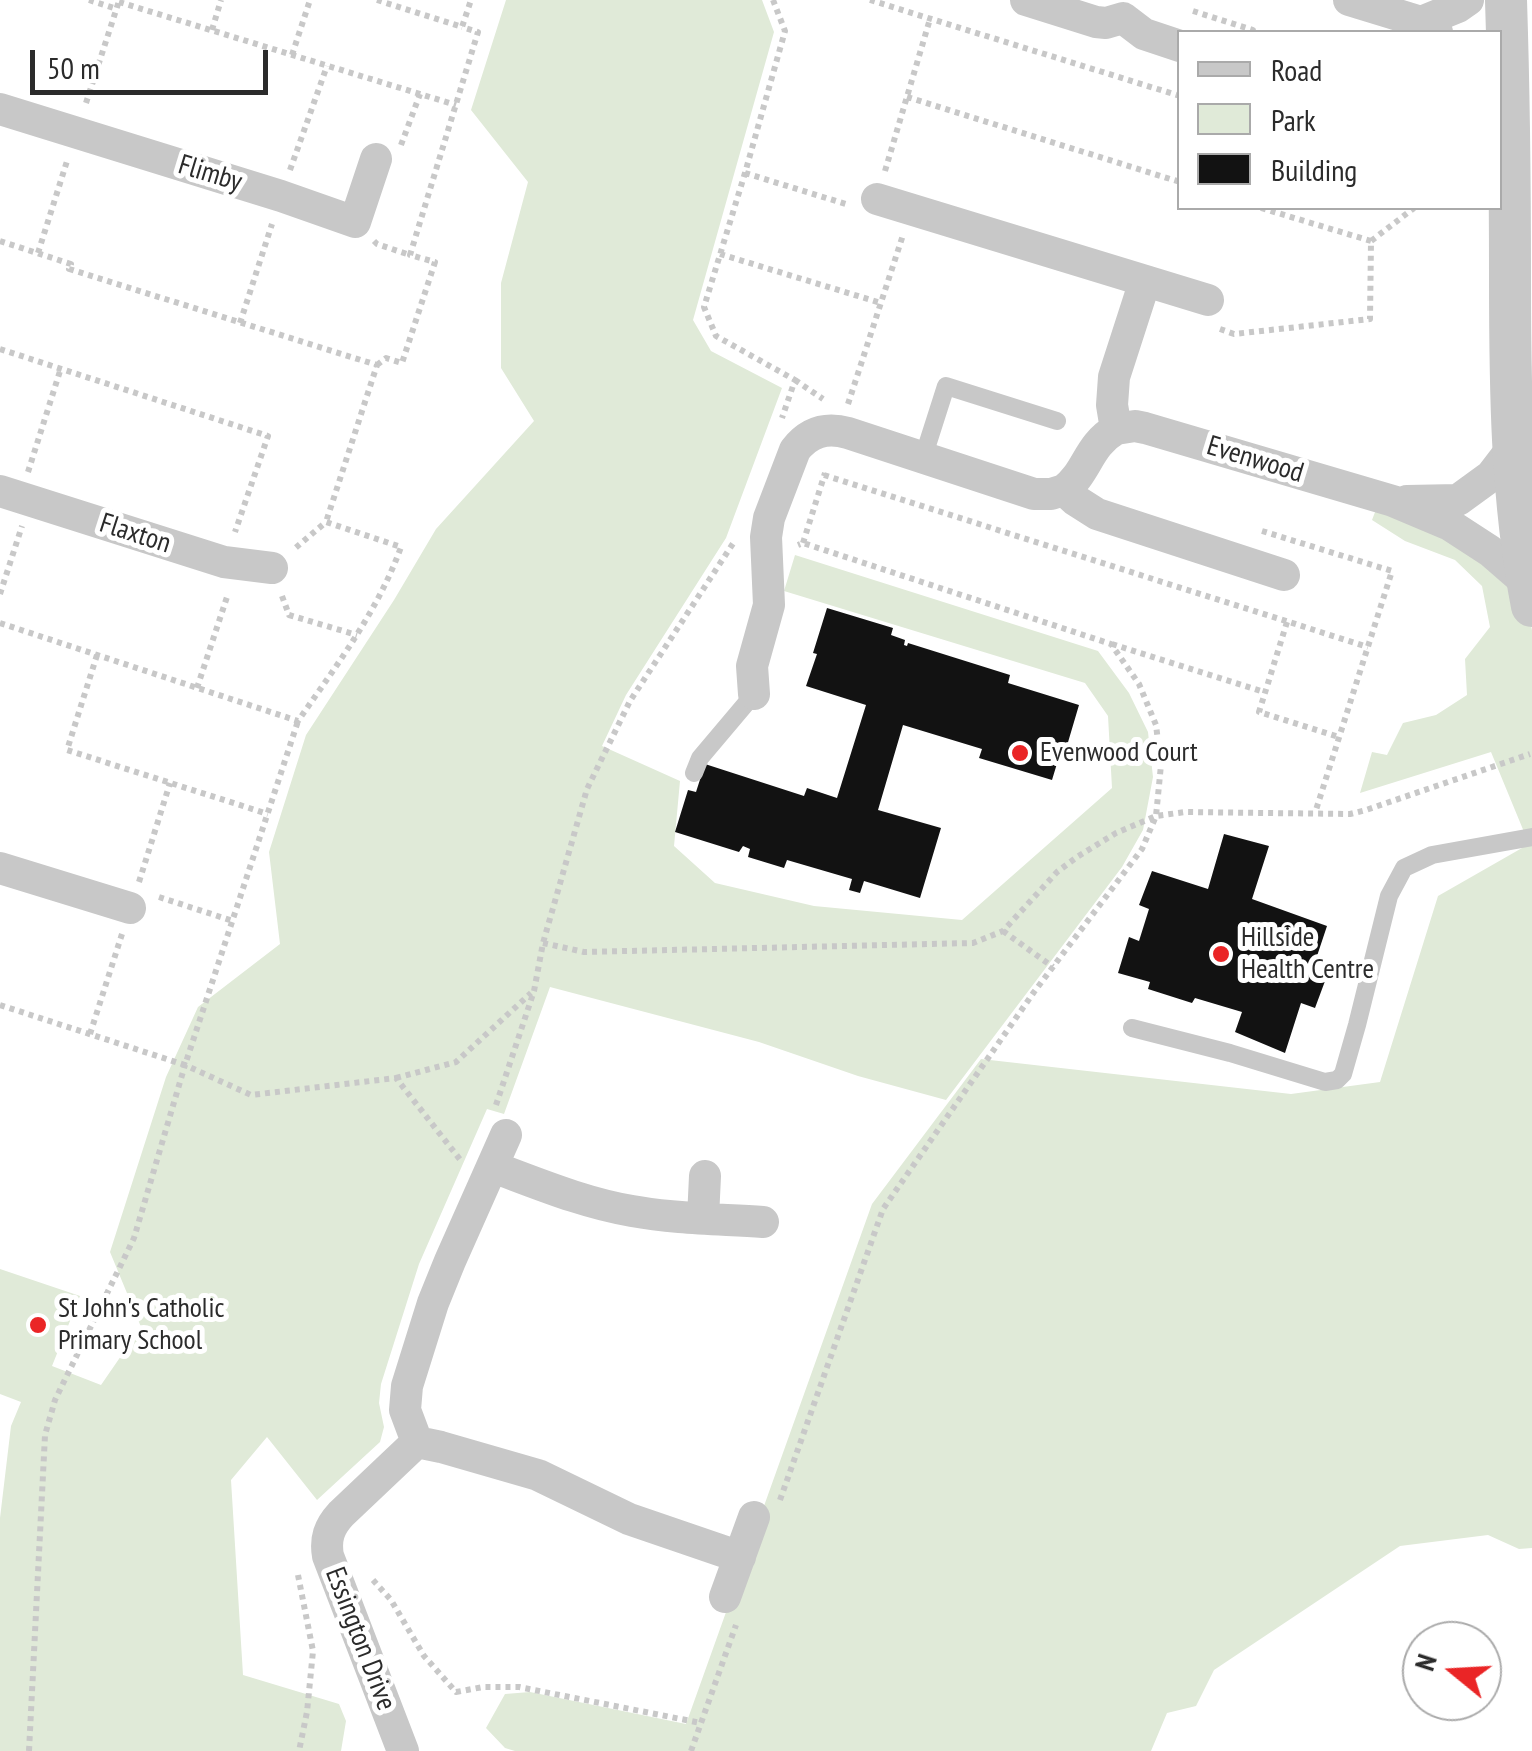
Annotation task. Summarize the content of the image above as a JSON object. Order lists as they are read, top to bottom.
{
  "streets": {
    "street": [
      "Flimby",
      "Evenwood",
      "Flaxton",
      "Essington Drive"
    ]
  },
  "places": ["Evenwood Court", "Hillside Health Centre", "St John's Catholic Primary School"],
  "legend": ["Road", "Park", "Building"],
  "scale_bar": "50 m",
  "north": "left"
}
